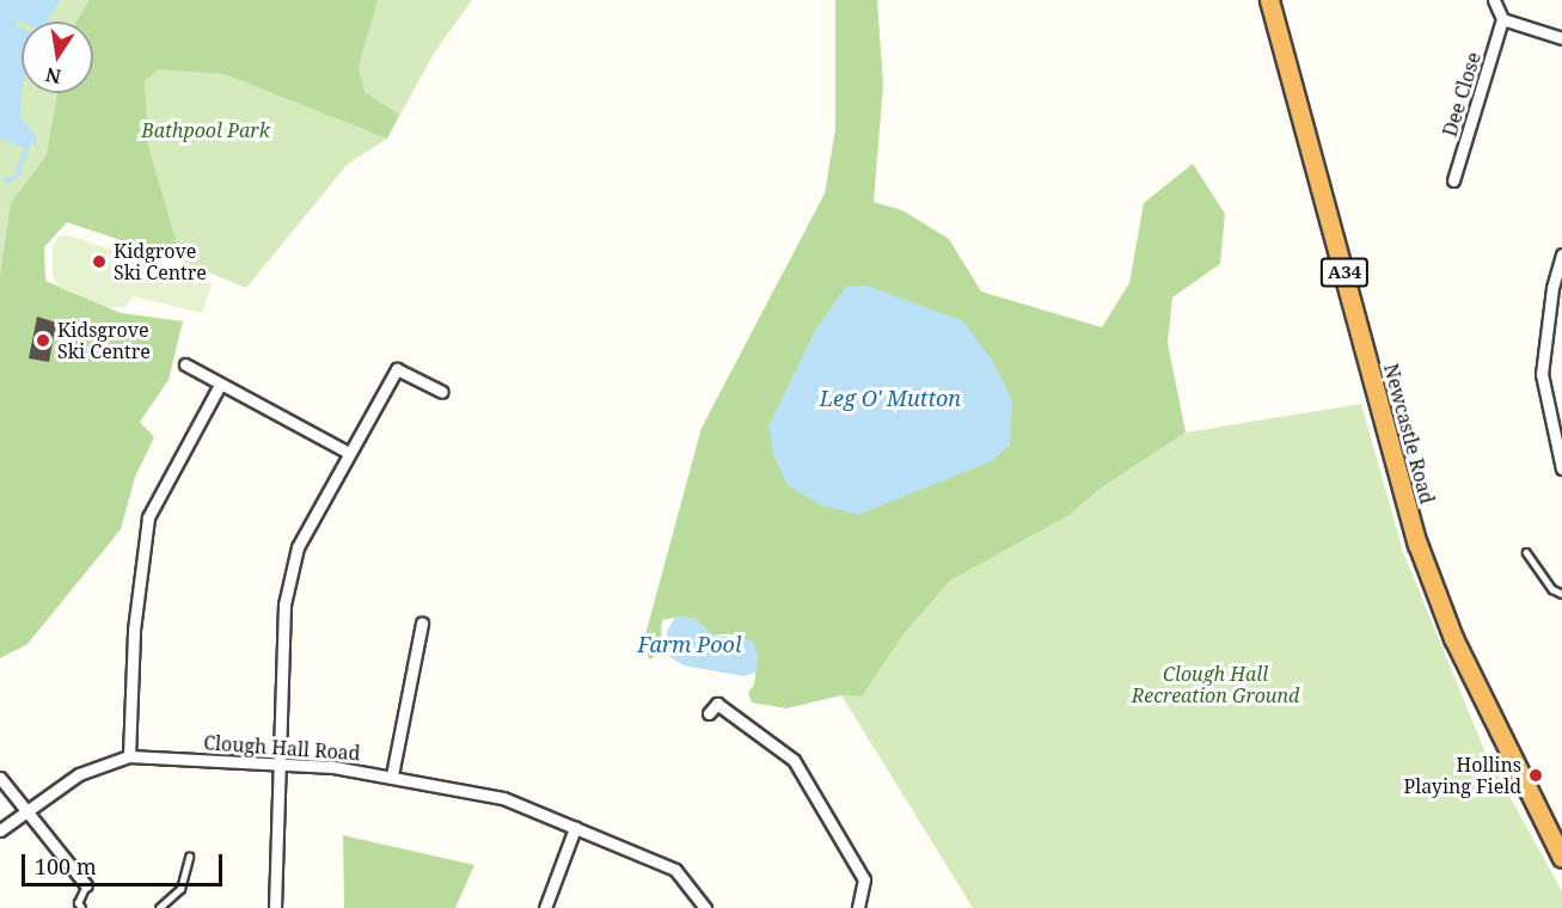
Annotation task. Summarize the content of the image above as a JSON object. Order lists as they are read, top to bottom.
{
  "streets": {
    "highway": ["A34", "Newcastle Road"],
    "street": ["Dee Close", "Clough Hall Road"]
  },
  "water": ["Leg O' Mutton", "Farm Pool"],
  "parks": ["Bathpool Park", "Clough Hall Recreation Ground"],
  "places": ["Kidgrove Ski Centre", "Kidsgrove Ski Centre", "Hollins Playing Field"],
  "scale_bar": "100 m",
  "north": "bottom"
}
